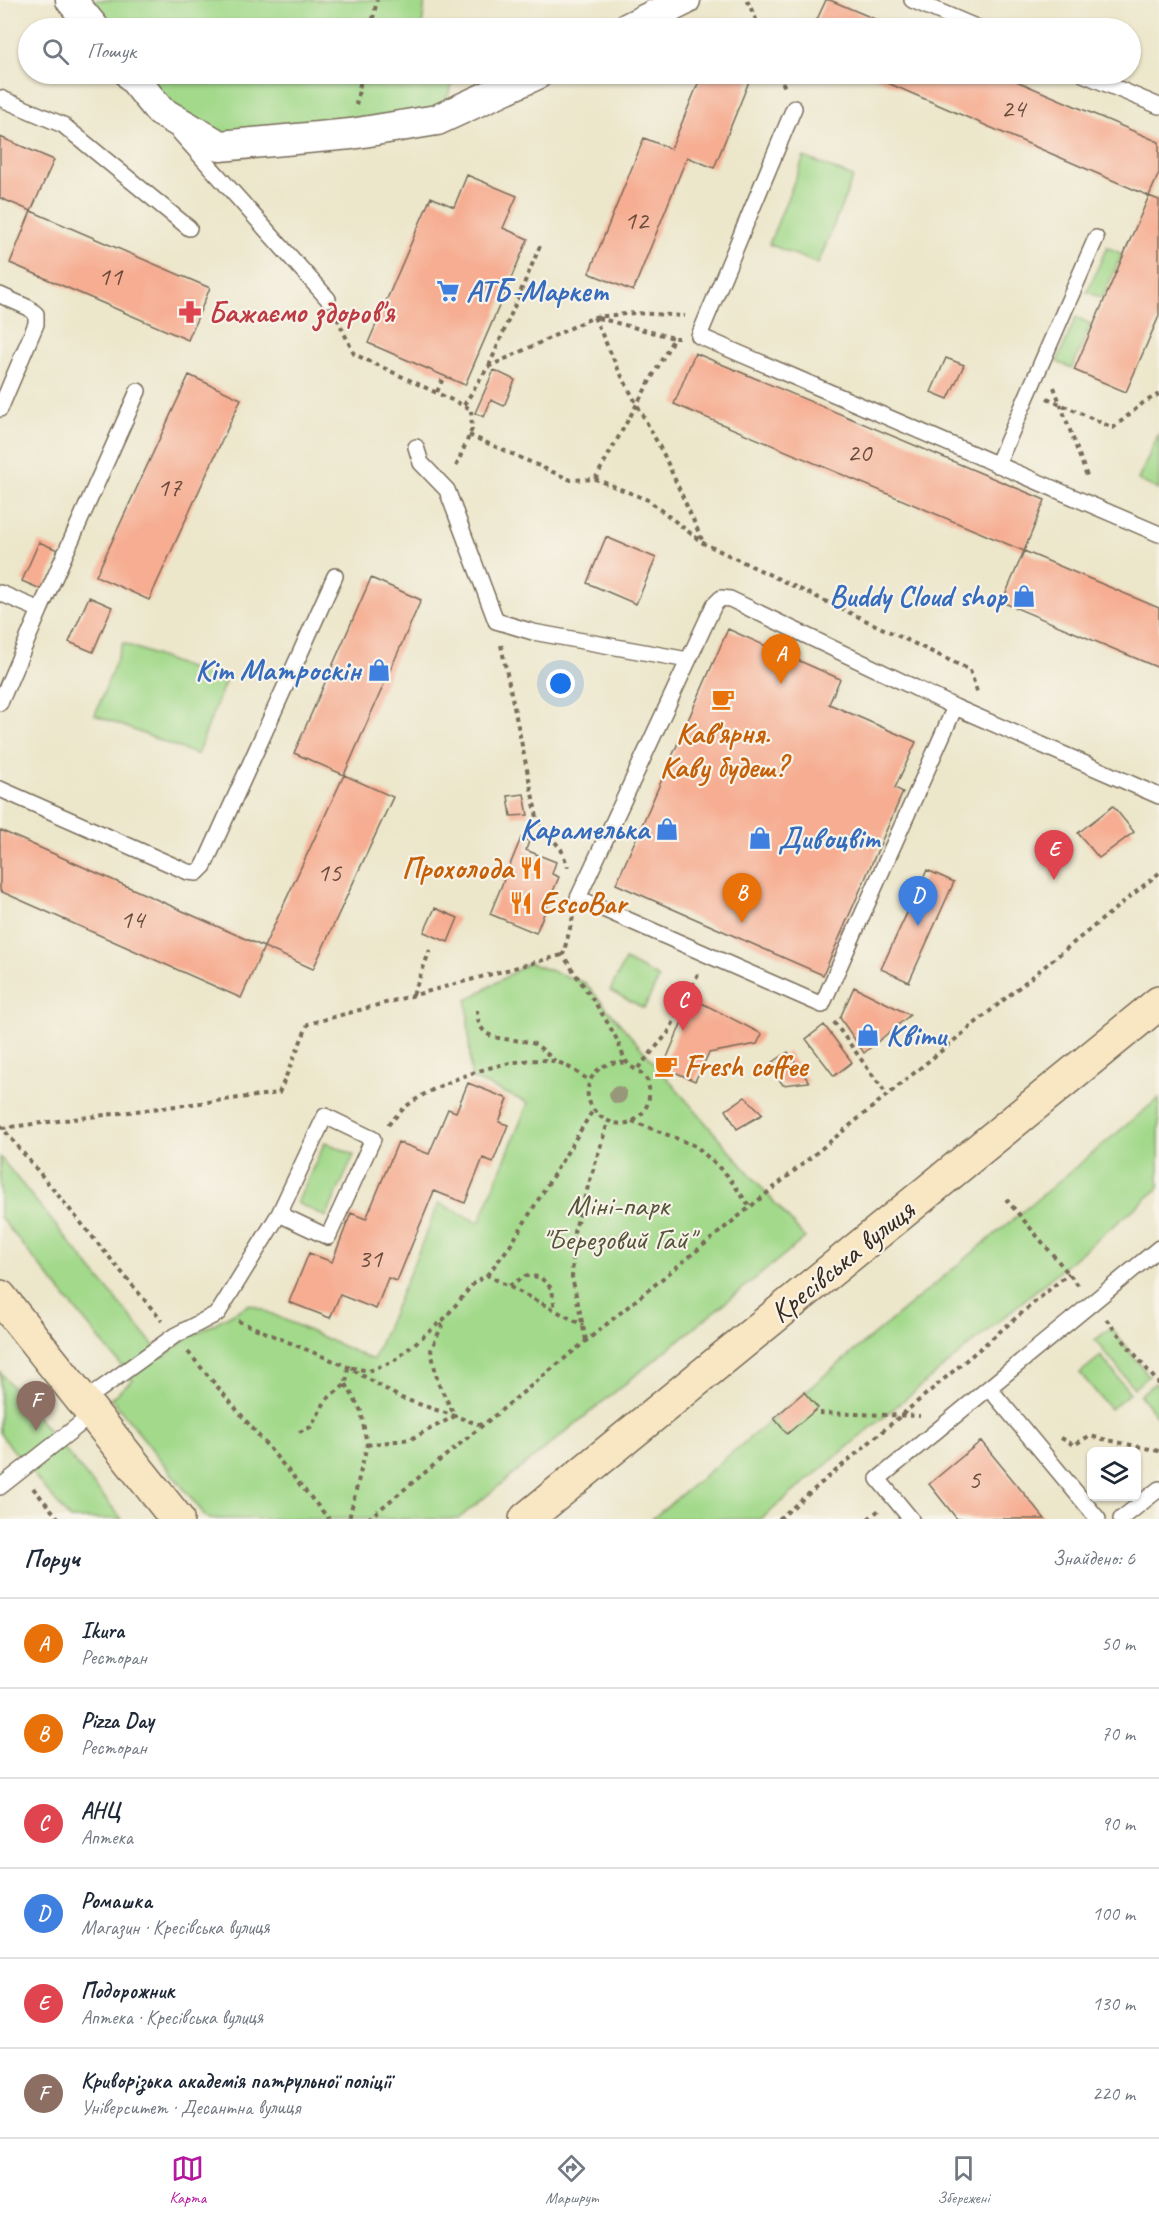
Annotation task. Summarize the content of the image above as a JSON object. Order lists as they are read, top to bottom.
{
  "streets": {
    "street": ["Кресівська вулиця"]
  },
  "parks": ["Міні-парк \"Березовий Гай\""],
  "places": {
    "supermarket": ["АТБ-Маркет"],
    "pharmacy": ["Бажаємо здоров'я"],
    "shop": [
      "Buddy Cloud shop",
      "Кiт Матроскін",
      "Карамелька",
      "Дивоцвіт",
      "Квіти"
    ],
    "cafe": ["Кав'ярня. Каву будеш?", "Fresh coffee"],
    "restaurant": ["Прохолода", "EscoBar"]
  },
  "house_numbers": [
    "24",
    "12",
    "11",
    "20",
    "17",
    "15",
    "14",
    "31",
    "5"
  ],
  "page": {
    "search": "Пошук",
    "pins": [
      "A",
      "E",
      "B",
      "D",
      "C",
      "F"
    ],
    "heading": ["Поруч", "Знайдено: 6"],
    "list": [
      {
        "mark": "A",
        "name": "Ikura",
        "note": "Ресторан",
        "value": "50 m"
      },
      {
        "mark": "B",
        "name": "Pizza Day",
        "note": "Ресторан",
        "value": "70 m"
      },
      {
        "mark": "C",
        "name": "АНЦ",
        "note": "Аптека",
        "value": "90 m"
      },
      {
        "mark": "D",
        "name": "Ромашка",
        "note": "Магазин · Кресівська вулиця",
        "value": "100 m"
      },
      {
        "mark": "E",
        "name": "Подорожник",
        "note": "Аптека · Кресівська вулиця",
        "value": "130 m"
      },
      {
        "mark": "F",
        "name": "Криворізька академія патрульної поліції",
        "note": "Університет · Десантна вулиця",
        "value": "220 m"
      }
    ],
    "nav": ["Карта", "Маршрут", "Збережені"]
  }
}
